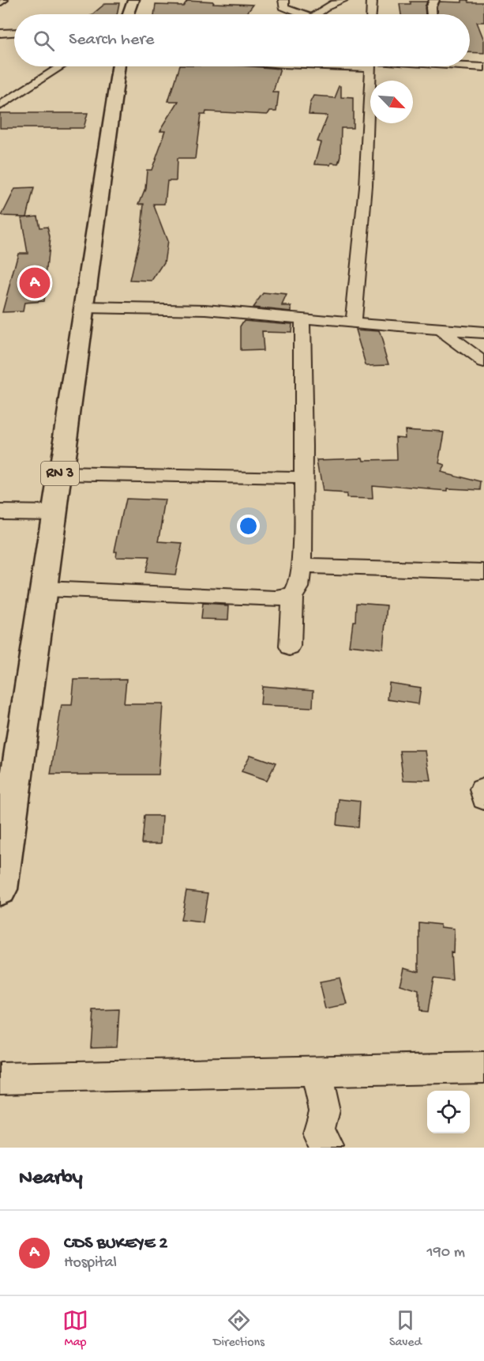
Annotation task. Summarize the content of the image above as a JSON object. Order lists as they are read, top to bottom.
{
  "streets": {
    "highway": ["RN 3"]
  },
  "north": "bottom right",
  "page": {
    "search": "Search here",
    "pins": "A",
    "heading": "Nearby",
    "list": [
      {
        "mark": "A",
        "name": "CDS BUKEYE 2",
        "note": "Hospital",
        "value": "190 m"
      }
    ],
    "nav": ["Map", "Directions", "Saved"]
  }
}
